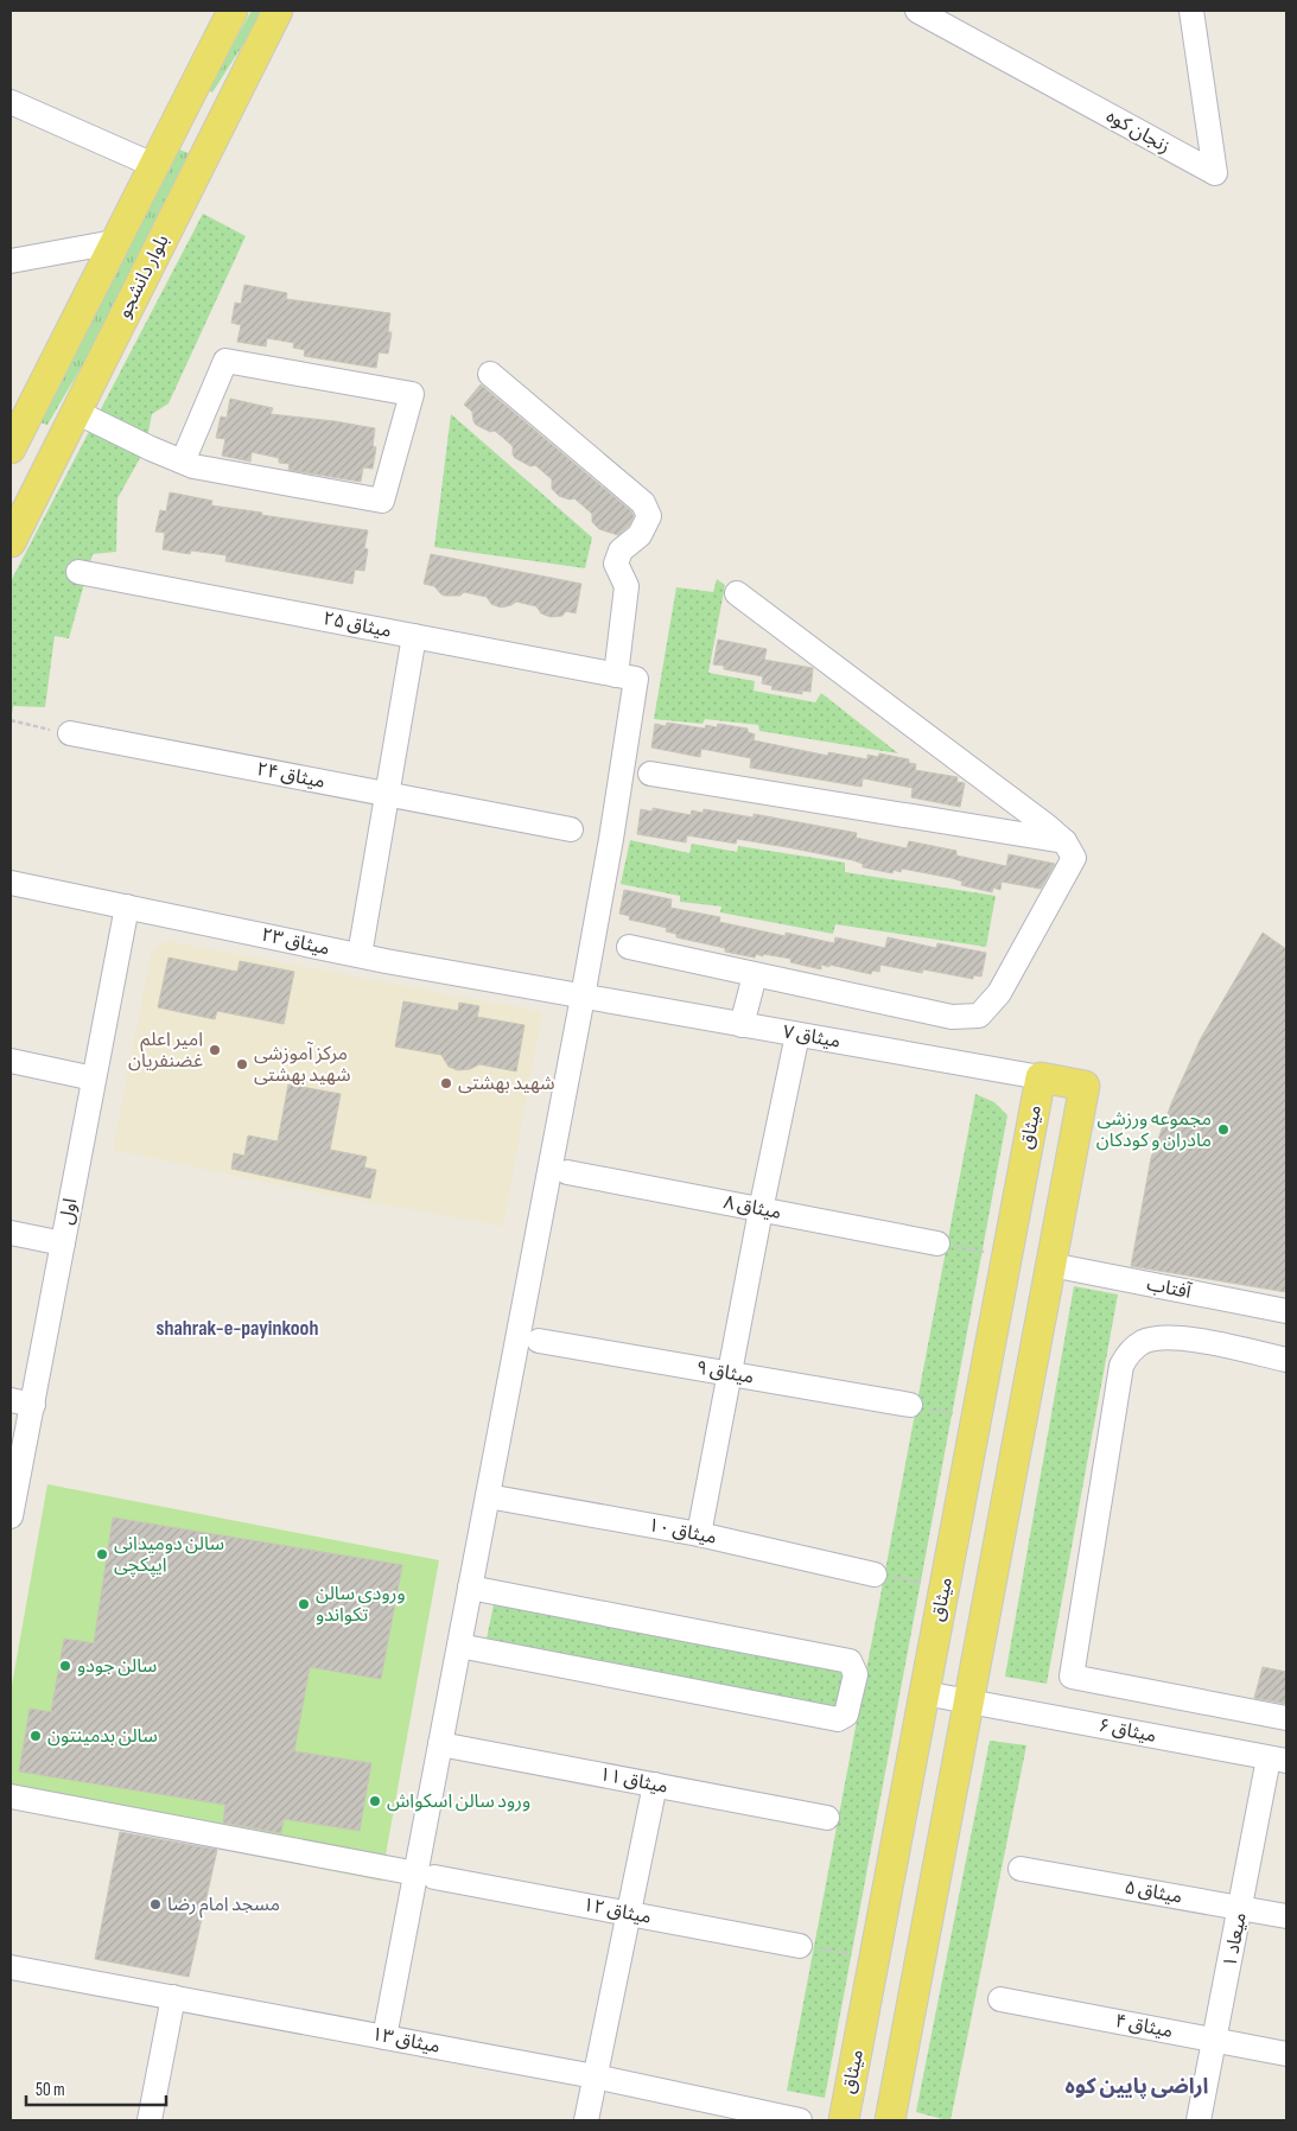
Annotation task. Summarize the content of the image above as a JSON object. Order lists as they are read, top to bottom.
{
  "streets": {
    "main road": ["بلوار دانشجو", "میثاق"],
    "street": [
      "زنجان کوه",
      "میثاق ۲۵",
      "میثاق ۲۴",
      "میثاق ۲۳",
      "میثاق ۷",
      "میثاق ۸",
      "اول",
      "آفتاب",
      "میثاق ۹",
      "میثاق ۱۰",
      "میثاق ۶",
      "میثاق ۱۱",
      "میثاق ۵",
      "میثاق ۱۲",
      "میعاد ۱",
      "میثاق ۴",
      "میثاق ۱۳"
    ]
  },
  "crossings": [
    ["میثاق ۲۳", "میثاق ۷"],
    ["میثاق ۲۳", "اول"],
    ["میثاق ۷", "میثاق"],
    ["میثاق", "میثاق ۶"],
    ["میثاق ۶", "میعاد ۱"],
    ["میثاق ۵", "میعاد ۱"],
    ["میعاد ۱", "میثاق ۴"]
  ],
  "districts": ["shahrak-e-payinkooh", "اراضی پایین کوه"],
  "places": [
    "امیر اعلم غضنفریان",
    "مرکز آموزشی شهید بهشتی",
    "شهید بهشتی",
    "مجموعه ورزشی مادران و کودکان",
    "سالن دومیدانی ایپکچی",
    "ورودی سالن تکواندو",
    "سالن جودو",
    "سالن بدمینتون",
    "ورود سالن اسکواش",
    "مسجد امام رضا"
  ],
  "scale_bar": "50 m"
}
